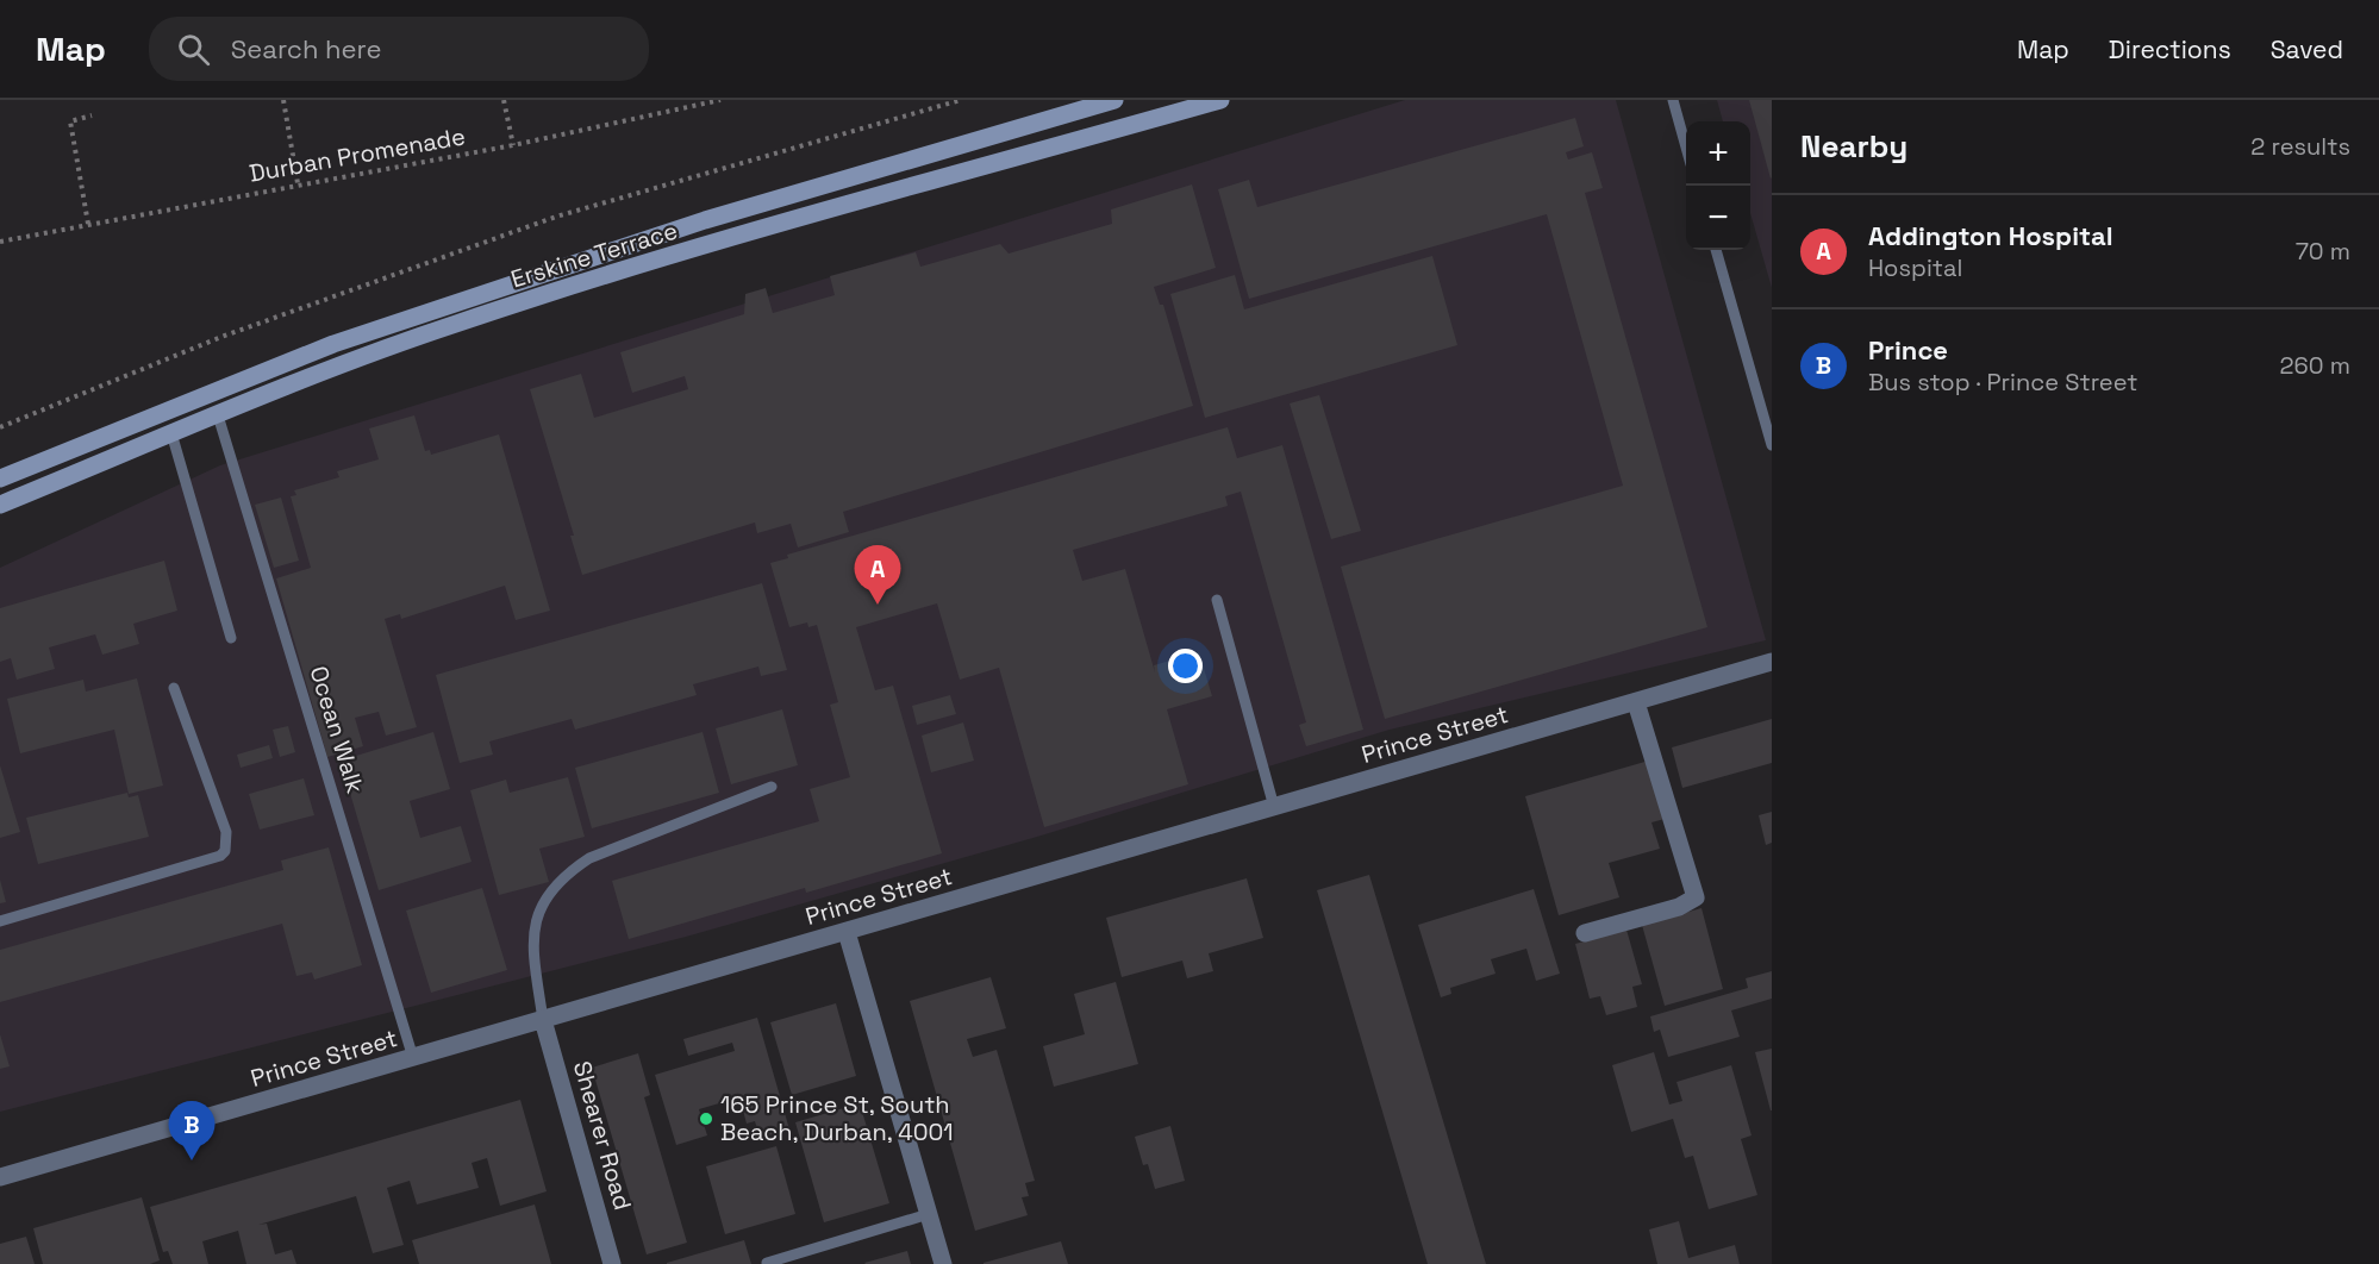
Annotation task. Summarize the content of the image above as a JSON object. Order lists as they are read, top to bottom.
{
  "streets": {
    "main road": ["Erskine Terrace"],
    "street": ["Prince Street", "Shearer Road"],
    "lane": ["Ocean Walk"],
    "path": ["Durban Promenade"]
  },
  "crossings": [
    ["Erskine Terrace", "Ocean Walk"],
    ["Ocean Walk", "Prince Street"],
    ["Prince Street", "Shearer Road"]
  ],
  "places": ["165 Prince St, South Beach, Durban, 4001"],
  "page": {
    "header": "Map",
    "search": "Search here",
    "nav": ["Map", "Directions", "Saved"],
    "heading": ["Nearby", "2 results"],
    "map_buttons": ["+", "−"],
    "list": [
      {
        "mark": "A",
        "name": "Addington Hospital",
        "note": "Hospital",
        "value": "70 m"
      },
      {
        "mark": "B",
        "name": "Prince",
        "note": "Bus stop · Prince Street",
        "value": "260 m"
      }
    ],
    "pins": ["A", "B"]
  }
}
